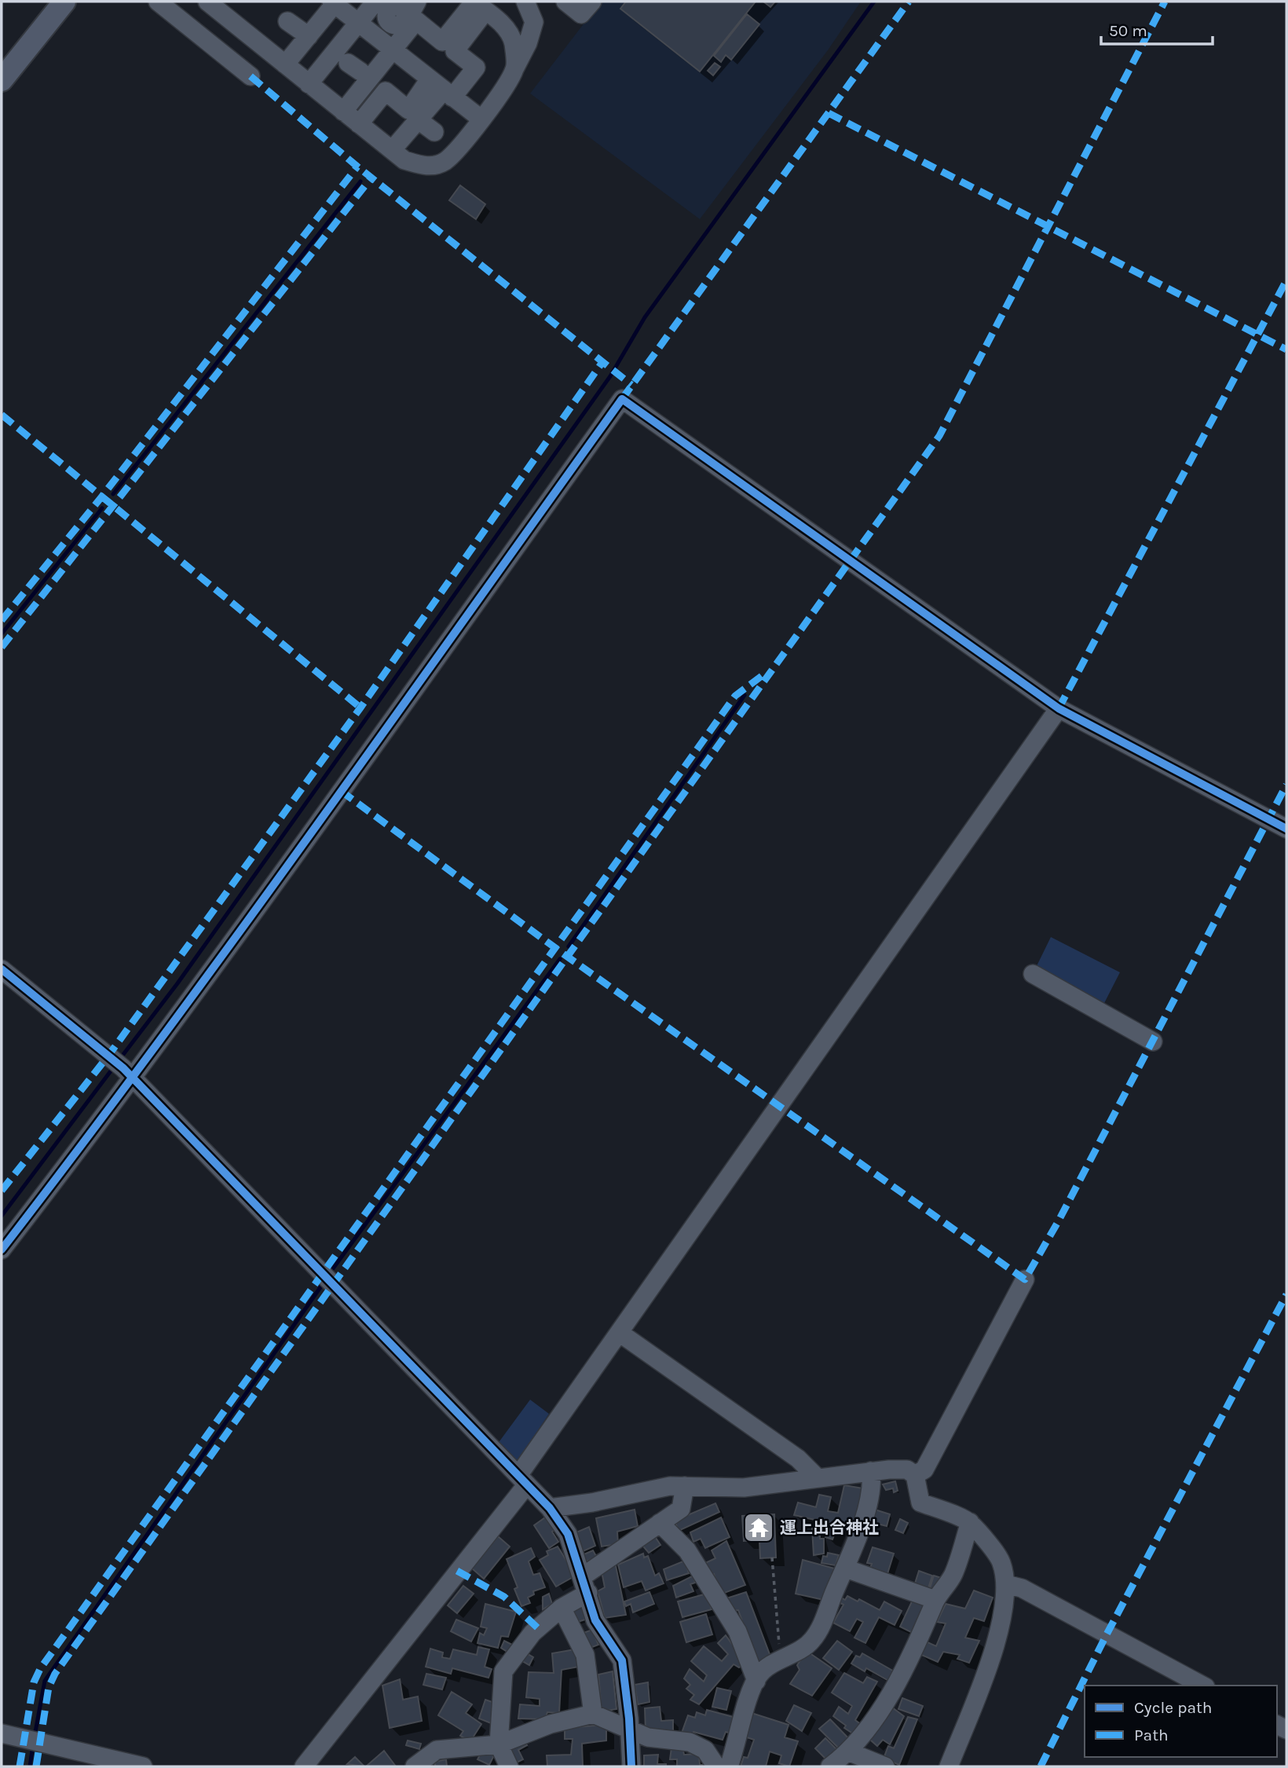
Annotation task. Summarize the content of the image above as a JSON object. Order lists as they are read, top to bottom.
{
  "places": {
    "temple": ["運上出合神社"]
  },
  "legend": ["Cycle path", "Path"],
  "scale_bar": "50 m"
}
